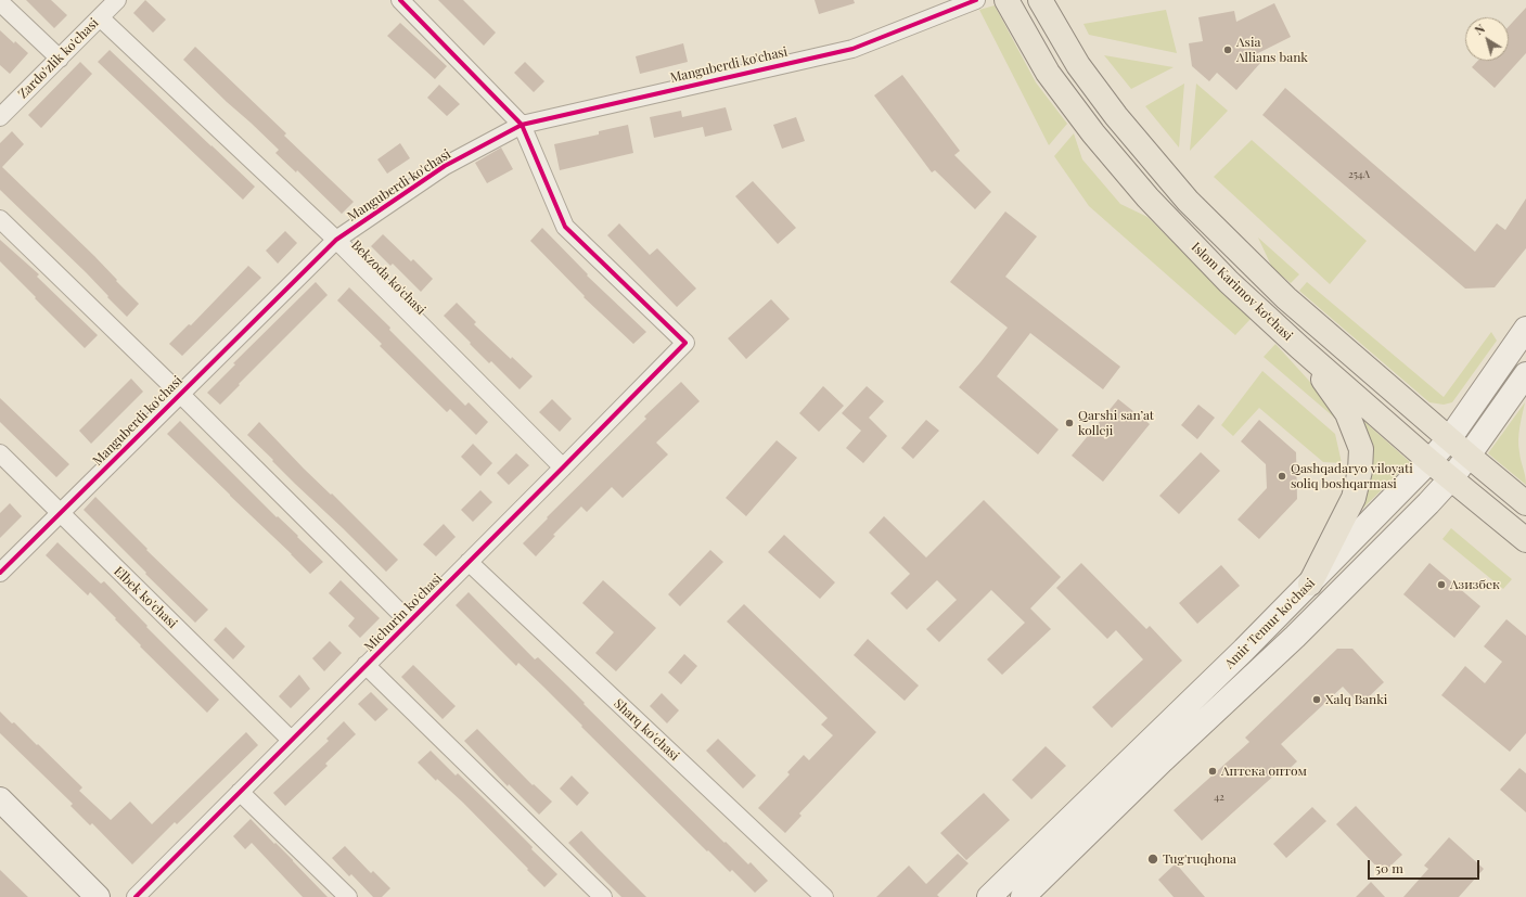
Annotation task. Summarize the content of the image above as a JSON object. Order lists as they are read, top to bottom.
{
  "streets": {
    "main road": ["Islom Karimov ko‘chasi", "Amir Temur ko'chasi"],
    "street": [
      "Zardo'zlik ko'chasi",
      "Manguberdi ko'chasi",
      "Bekzoda ko'chasi",
      "Elbek ko'chasi",
      "Michurin ko'chasi",
      "Sharq ko'chasi"
    ]
  },
  "crossings": [
    ["Zardo'zlik ko'chasi", "Bekzoda ko'chasi"],
    ["Manguberdi ko'chasi", "Bekzoda ko'chasi"],
    ["Manguberdi ko'chasi", "Elbek ko'chasi"],
    ["Manguberdi ko'chasi", "Michurin ko'chasi"],
    ["Bekzoda ko'chasi", "Michurin ko'chasi"],
    ["Islom Karimov ko‘chasi", "Amir Temur ko'chasi"],
    ["Elbek ko'chasi", "Michurin ko'chasi"],
    ["Michurin ko'chasi", "Sharq ko'chasi"]
  ],
  "places": [
    "Asia Allians bank",
    "Qarshi san’at kolleji",
    "Qashqadaryo viloyati soliq boshqarmasi",
    "Азизбек",
    "Xalq Banki",
    "Аптека оптом",
    "Tug'ruqhona"
  ],
  "house_numbers": ["254A", "42"],
  "scale_bar": "50 m",
  "north": "top left"
}
